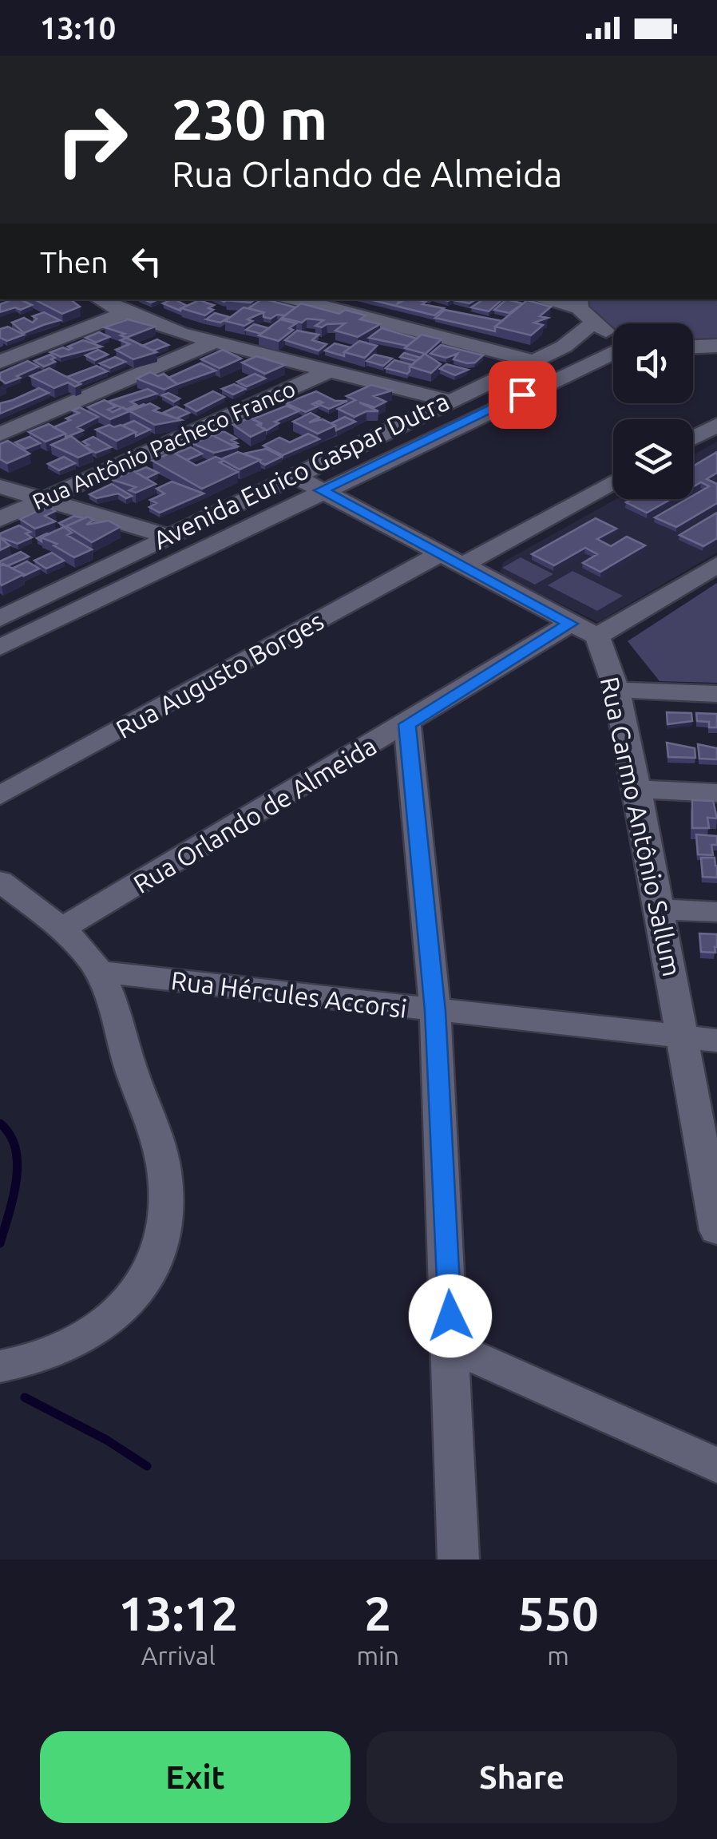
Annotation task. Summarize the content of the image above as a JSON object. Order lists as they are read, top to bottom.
{
  "streets": {
    "street": [
      "Rua Antônio Pacheco Franco",
      "Avenida Eurico Gaspar Dutra",
      "Rua Augusto Borges",
      "Rua Orlando de Almeida",
      "Rua Carmo Antônio Sallum",
      "Rua Hércules Accorsi"
    ]
  },
  "crossings": [
    ["Rua Carmo Antônio Sallum", "Rua Hércules Accorsi"]
  ],
  "page": {
    "status": "13:10",
    "turn": ["230 m", "Rua Orlando de Almeida"],
    "then": "Then",
    "eta": [
      "13:12",
      "Arrival",
      "2",
      "min",
      "550",
      "m"
    ],
    "buttons": ["Exit", "Share"]
  }
}
